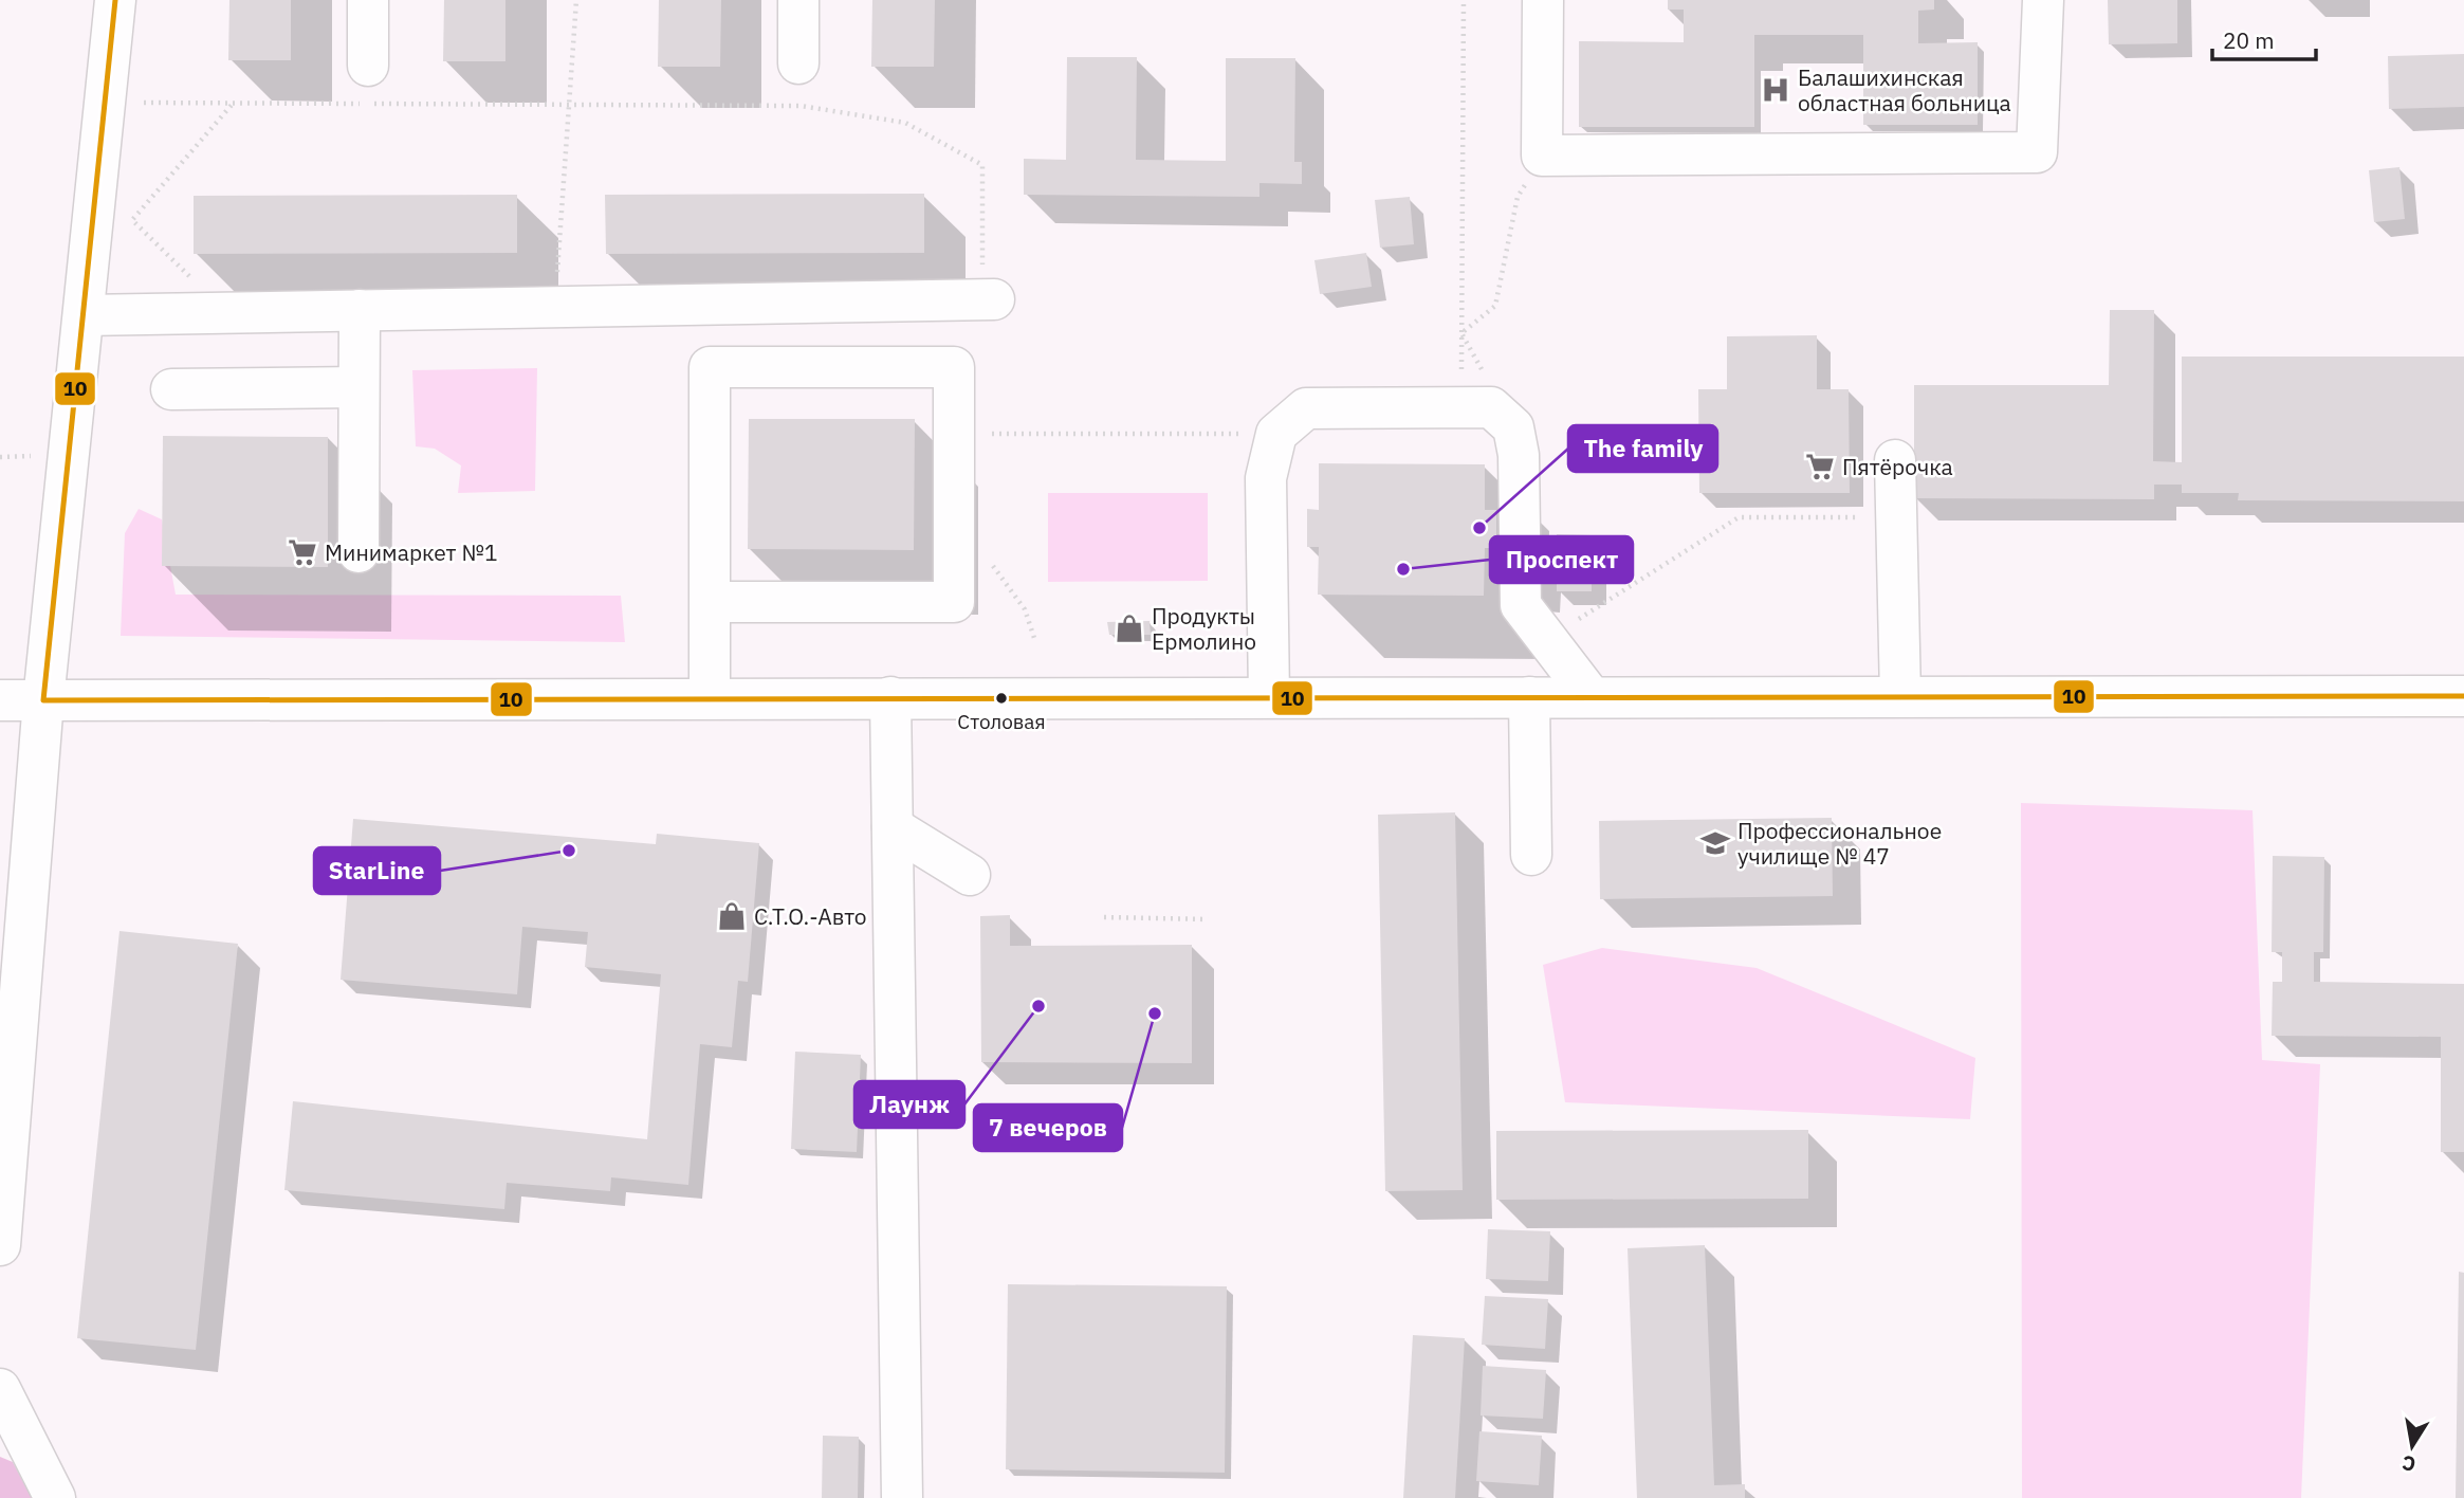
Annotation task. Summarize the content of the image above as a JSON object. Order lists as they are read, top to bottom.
{
  "places": {
    "hospital": ["Балашихинская областная больница"],
    "supermarket": ["Пятёрочка", "Минимаркет №1"],
    "other": [
      "The family",
      "Проспект",
      "Столовая",
      "StarLine",
      "Лаунж",
      "7 вечеров"
    ],
    "shop": ["Продукты Ермолино", "С.Т.О.-Авто"],
    "school or university": ["Профессиональное училище № 47"]
  },
  "lines": ["transit line 10"],
  "scale_bar": "20 m",
  "north": "bottom"
}
